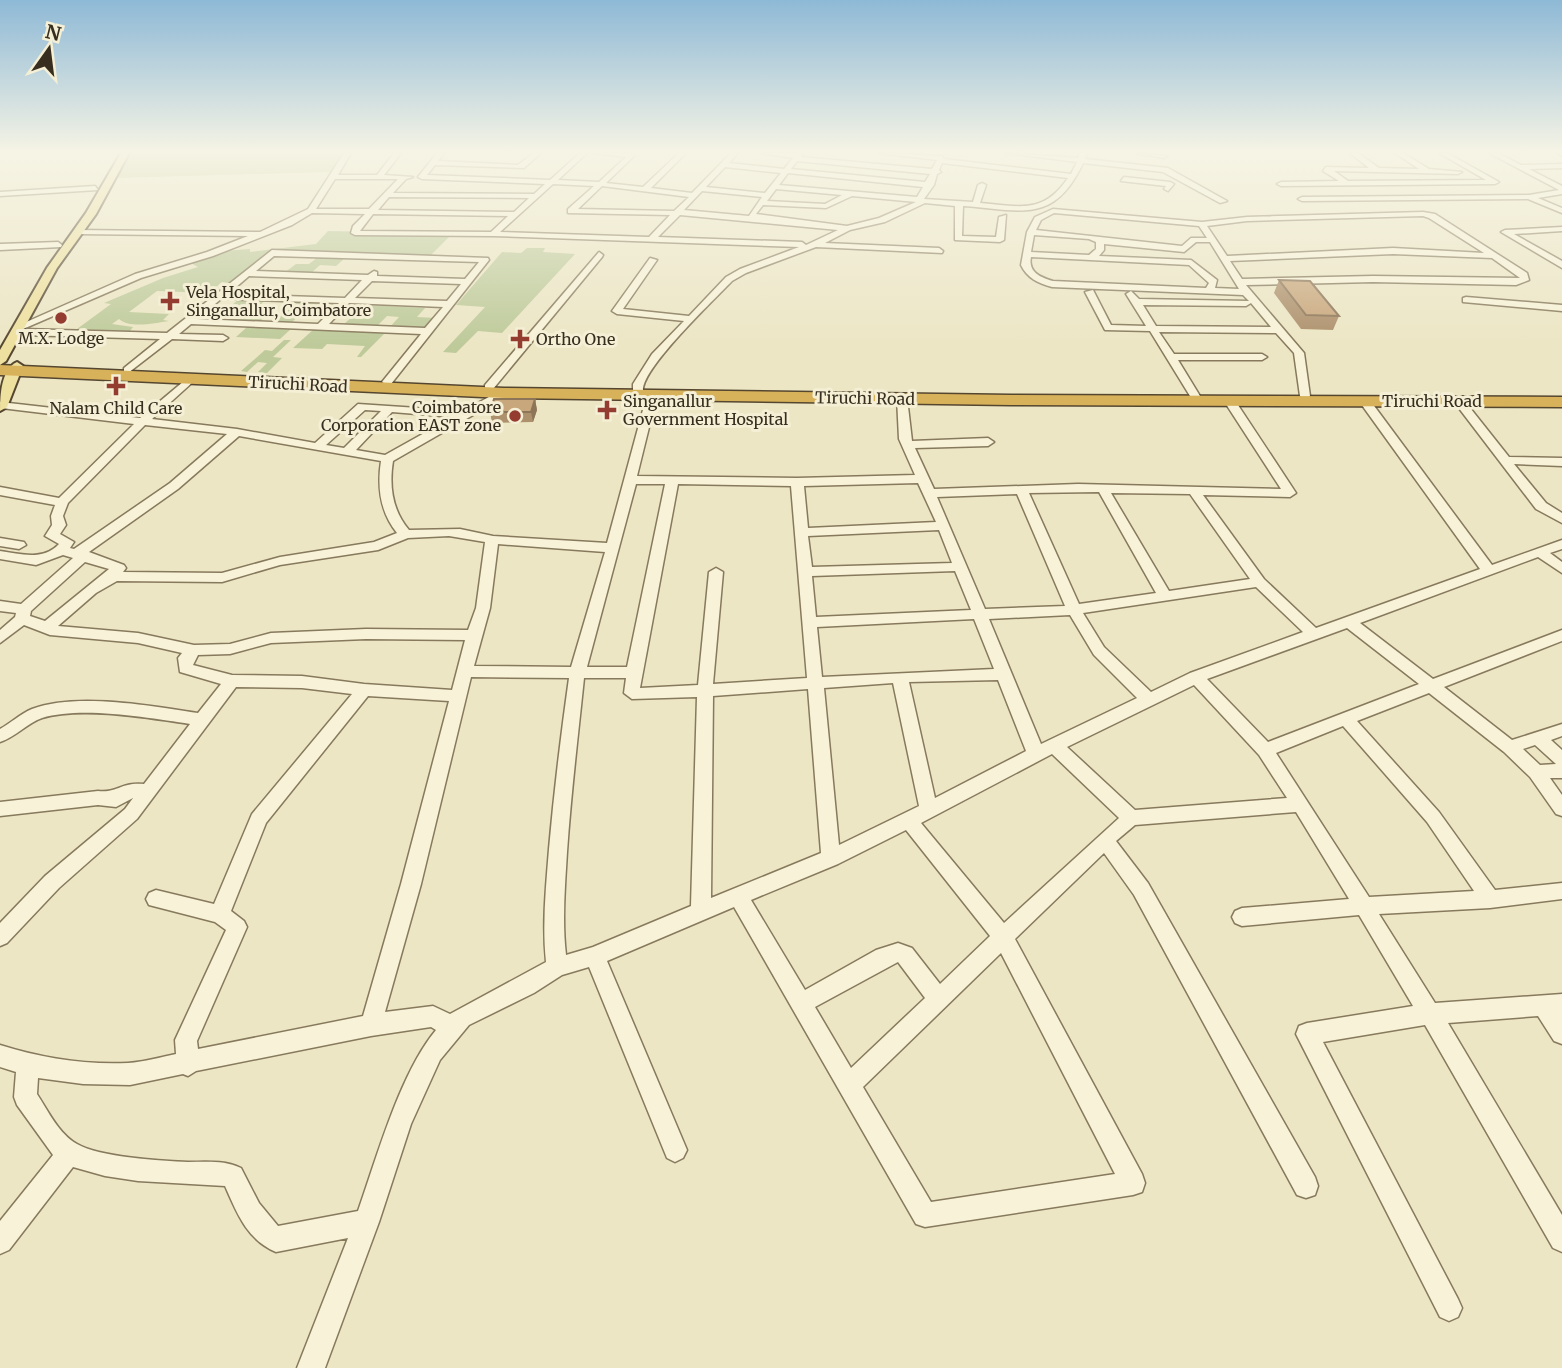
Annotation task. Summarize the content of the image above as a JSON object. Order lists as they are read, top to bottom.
{
  "streets": {
    "highway": ["Tiruchi Road"]
  },
  "places": {
    "health": [
      "Vela Hospital, Singanallur, Coimbatore",
      "Ortho One",
      "Nalam Child Care",
      "Singanallur Government Hospital"
    ],
    "other": ["M.X. Lodge", "Coimbatore Corporation EAST zone"]
  },
  "north": "top"
}
